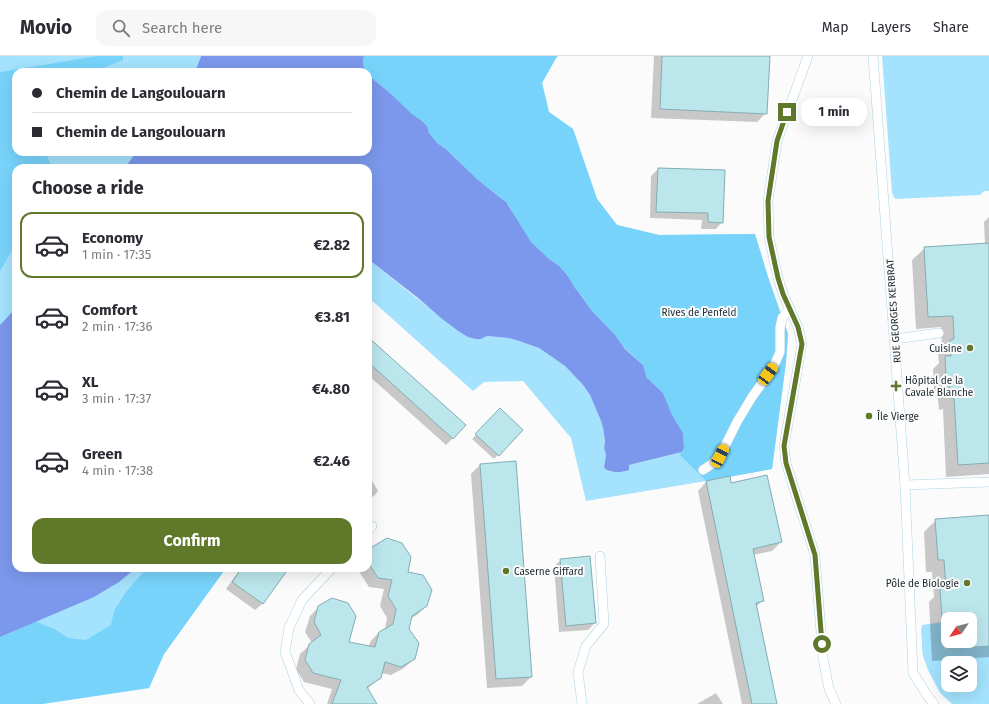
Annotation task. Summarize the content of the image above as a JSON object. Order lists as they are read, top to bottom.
{
  "streets": {
    "lane": ["RUE GEORGES KERBRAT"]
  },
  "parks": ["Rives de Penfeld"],
  "places": {
    "other": [
      "Cuisine",
      "Île Vierge",
      "Caserne Giffard",
      "Pôle de Biologie"
    ],
    "health": ["Hôpital de la Cavale Blanche"]
  },
  "north": "bottom left",
  "page": {
    "header": "Movio",
    "search": "Search here",
    "nav": ["Map", "Layers", "Share"],
    "banner": ["Chemin de Langoulouarn", "Chemin de Langoulouarn"],
    "bubble": "1 min",
    "heading": "Choose a ride",
    "list": [
      {
        "name": "Economy",
        "note": "1 min · 17:35",
        "value": "€2.82"
      },
      {
        "name": "Comfort",
        "note": "2 min · 17:36",
        "value": "€3.81"
      },
      {
        "name": "XL",
        "note": "3 min · 17:37",
        "value": "€4.80"
      },
      {
        "name": "Green",
        "note": "4 min · 17:38",
        "value": "€2.46"
      }
    ],
    "buttons": "Confirm"
  }
}
